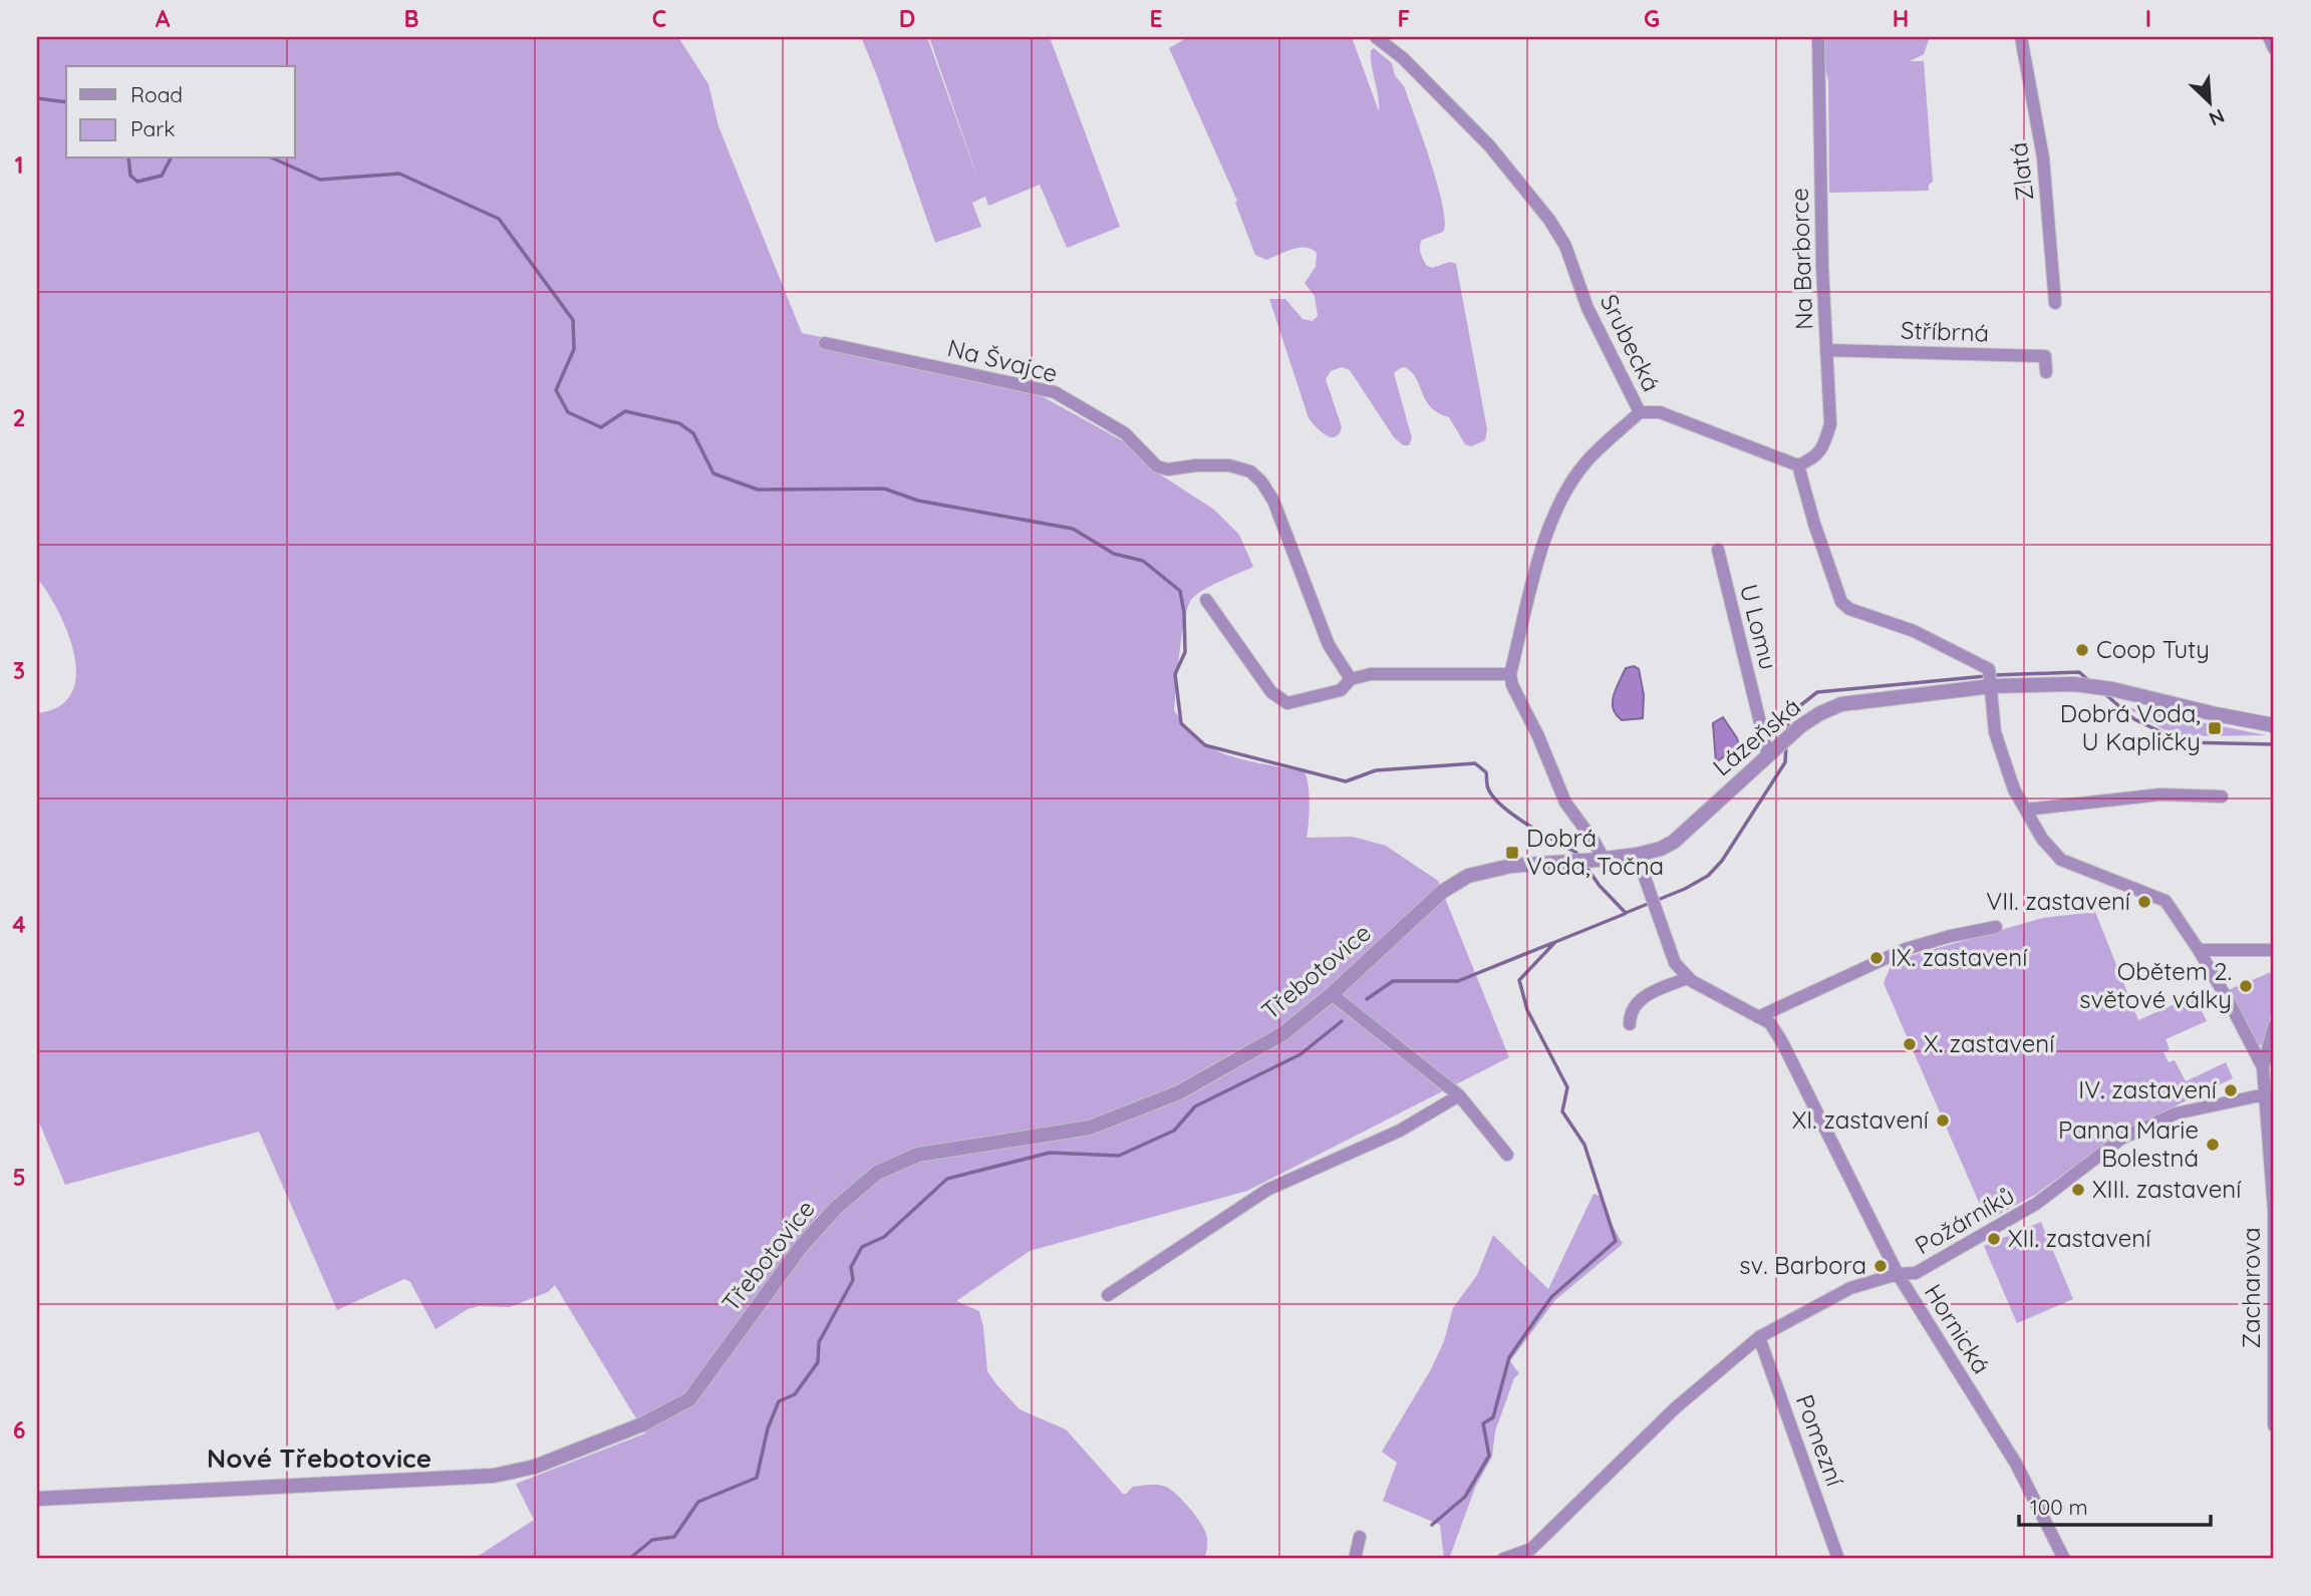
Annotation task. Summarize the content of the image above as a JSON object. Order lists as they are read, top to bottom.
{
  "streets": {
    "street": [
      "Zlatá",
      "Na Barborce",
      "Stříbrná",
      "Srubecká",
      "Na Švajce",
      "U Lomu",
      "Lázeňská",
      "Třebotovice",
      "Požárníků",
      "Zacharova",
      "Hornická",
      "Pomezní"
    ]
  },
  "crossings": [
    ["Na Barborce", "Stříbrná"],
    ["U Lomu", "Lázeňská"],
    ["Lázeňská", "Třebotovice"],
    ["Lázeňská", "Zacharova"],
    ["Lázeňská", "Hornická"],
    ["Požárníků", "Zacharova"],
    ["Požárníků", "Hornická"],
    ["Požárníků", "Pomezní"]
  ],
  "districts": ["Nové Třebotovice"],
  "places": {
    "other": [
      "Coop Tuty",
      "VII. zastavení",
      "IX. zastavení",
      "Obětem 2. světové války",
      "X. zastavení",
      "IV. zastavení",
      "XI. zastavení",
      "Panna Marie Bolestná",
      "XIII. zastavení",
      "XII. zastavení",
      "sv. Barbora"
    ],
    "transit": ["Dobrá Voda, U Kapličky", "Dobrá Voda, Točna"]
  },
  "legend": ["Road", "Park"],
  "scale_bar": "100 m",
  "north": "bottom right",
  "grid": {
    "columns": [
      "A",
      "B",
      "C",
      "D",
      "E",
      "F",
      "G",
      "H",
      "I"
    ],
    "rows": [
      "1",
      "2",
      "3",
      "4",
      "5",
      "6"
    ]
  }
}
